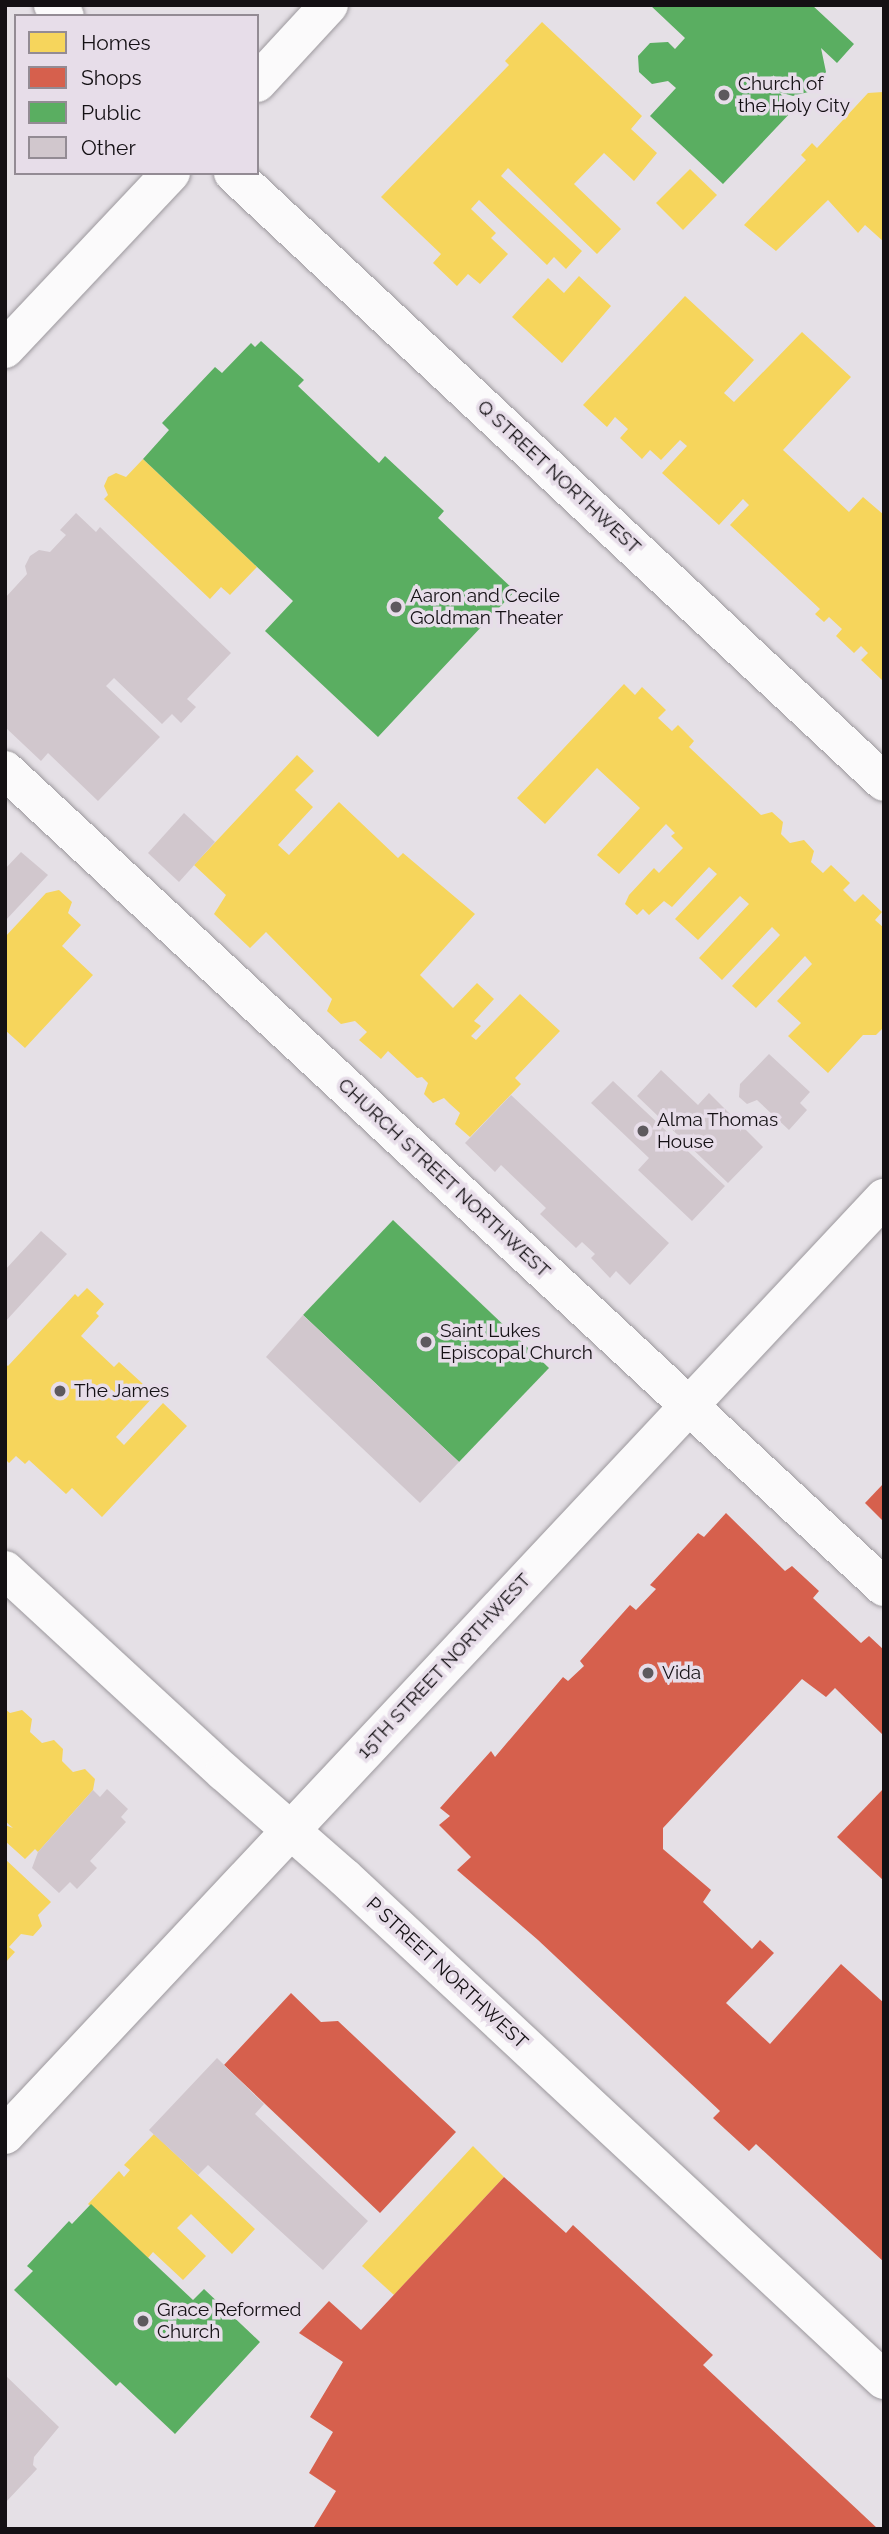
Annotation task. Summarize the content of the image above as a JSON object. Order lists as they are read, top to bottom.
{
  "streets": {
    "main road": [
      "Q STREET NORTHWEST",
      "CHURCH STREET NORTHWEST",
      "15TH STREET NORTHWEST",
      "P STREET NORTHWEST"
    ]
  },
  "crossings": [
    ["CHURCH STREET NORTHWEST", "15TH STREET NORTHWEST"],
    ["15TH STREET NORTHWEST", "P STREET NORTHWEST"]
  ],
  "places": [
    "Church of the Holy City",
    "Aaron and Cecile Goldman Theater",
    "Alma Thomas House",
    "Saint Lukes Episcopal Church",
    "The James",
    "Vida",
    "Grace Reformed Church"
  ],
  "legend": [
    "Homes",
    "Shops",
    "Public",
    "Other"
  ]
}
